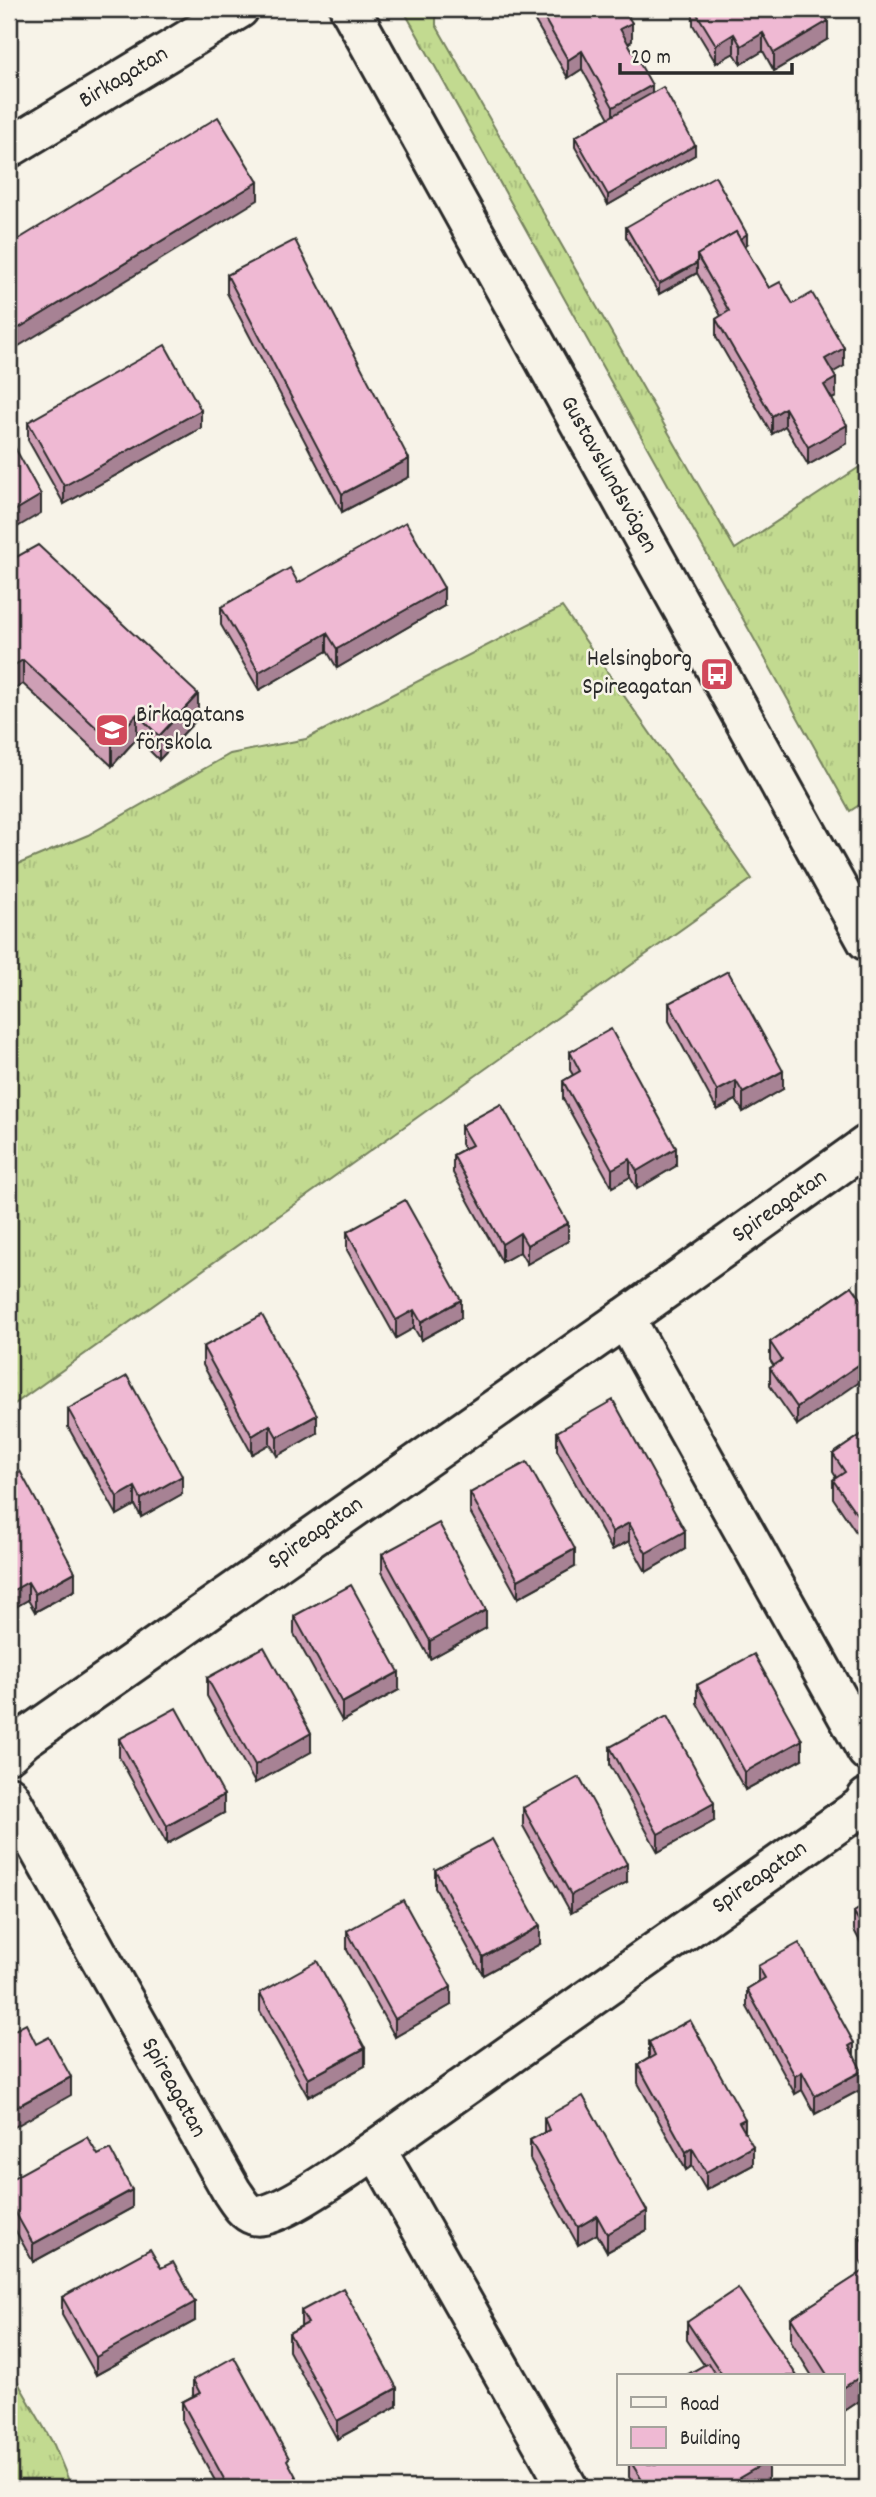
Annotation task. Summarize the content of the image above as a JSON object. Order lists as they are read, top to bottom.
{
  "streets": {
    "street": ["Birkagatan", "Gustavslundsvägen", "Spireagatan"]
  },
  "places": {
    "bus stop": ["Helsingborg Spireagatan"],
    "school or university": ["Birkagatans förskola"]
  },
  "legend": ["Road", "Building"],
  "scale_bar": "20 m"
}
